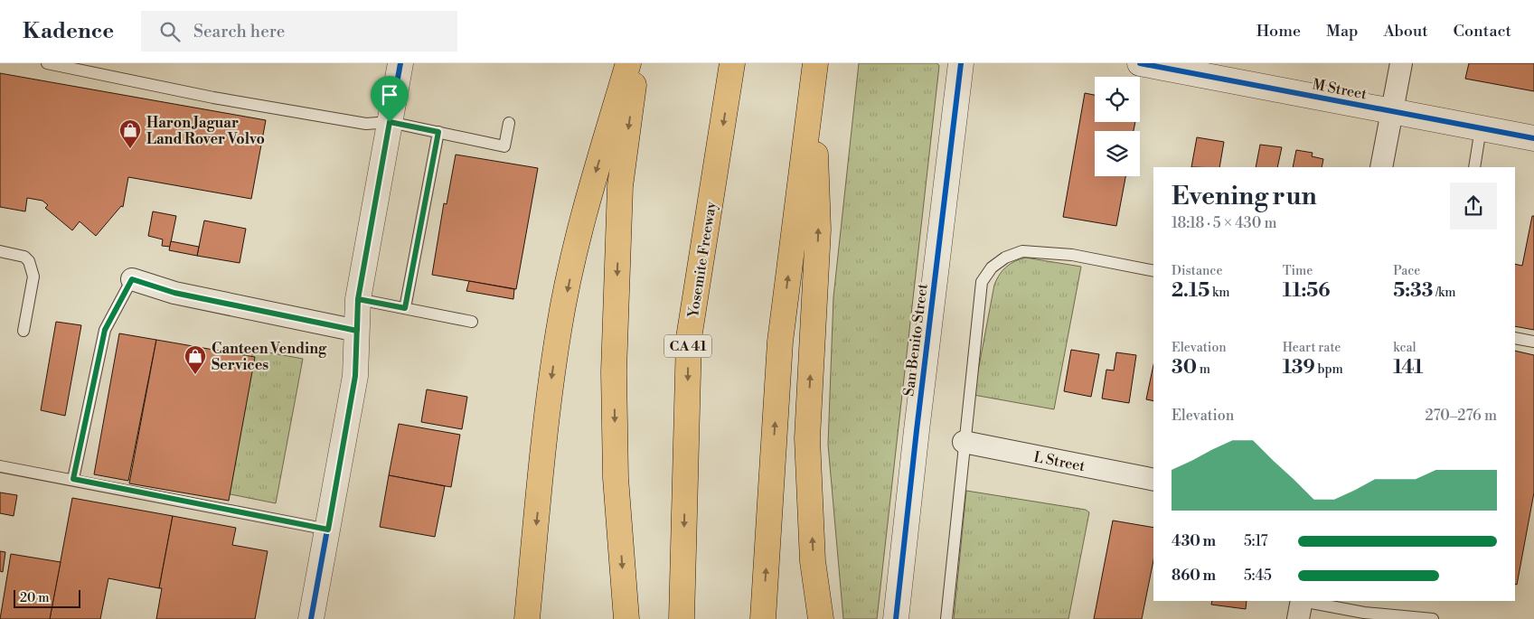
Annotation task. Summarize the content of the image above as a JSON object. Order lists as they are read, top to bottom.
{
  "streets": {
    "highway": ["Yosemite Freeway", "CA 41"],
    "street": ["M Street", "San Benito Street", "L Street"]
  },
  "places": {
    "shop": ["Haron Jaguar Land Rover Volvo", "Canteen Vending Services"]
  },
  "scale_bar": "20 m",
  "page": {
    "header": "Kadence",
    "search": "Search here",
    "nav": [
      "Home",
      "Map",
      "About",
      "Contact"
    ],
    "heading": ["Evening run", "18:18 · 5 × 430 m"],
    "stats": [
      ["Distance", "2.15 km"],
      ["Time", "11:56"],
      ["Pace", "5:33 /km"],
      ["Elevation", "30 m"],
      ["Heart rate", "139 bpm"],
      ["kcal", "141"]
    ],
    "chart": ["Elevation", "270–276 m"],
    "list": [
      {
        "name": "430 m",
        "note": "5:17"
      },
      {
        "name": "860 m",
        "note": "5:45"
      }
    ],
    "scale": "20 m"
  }
}
